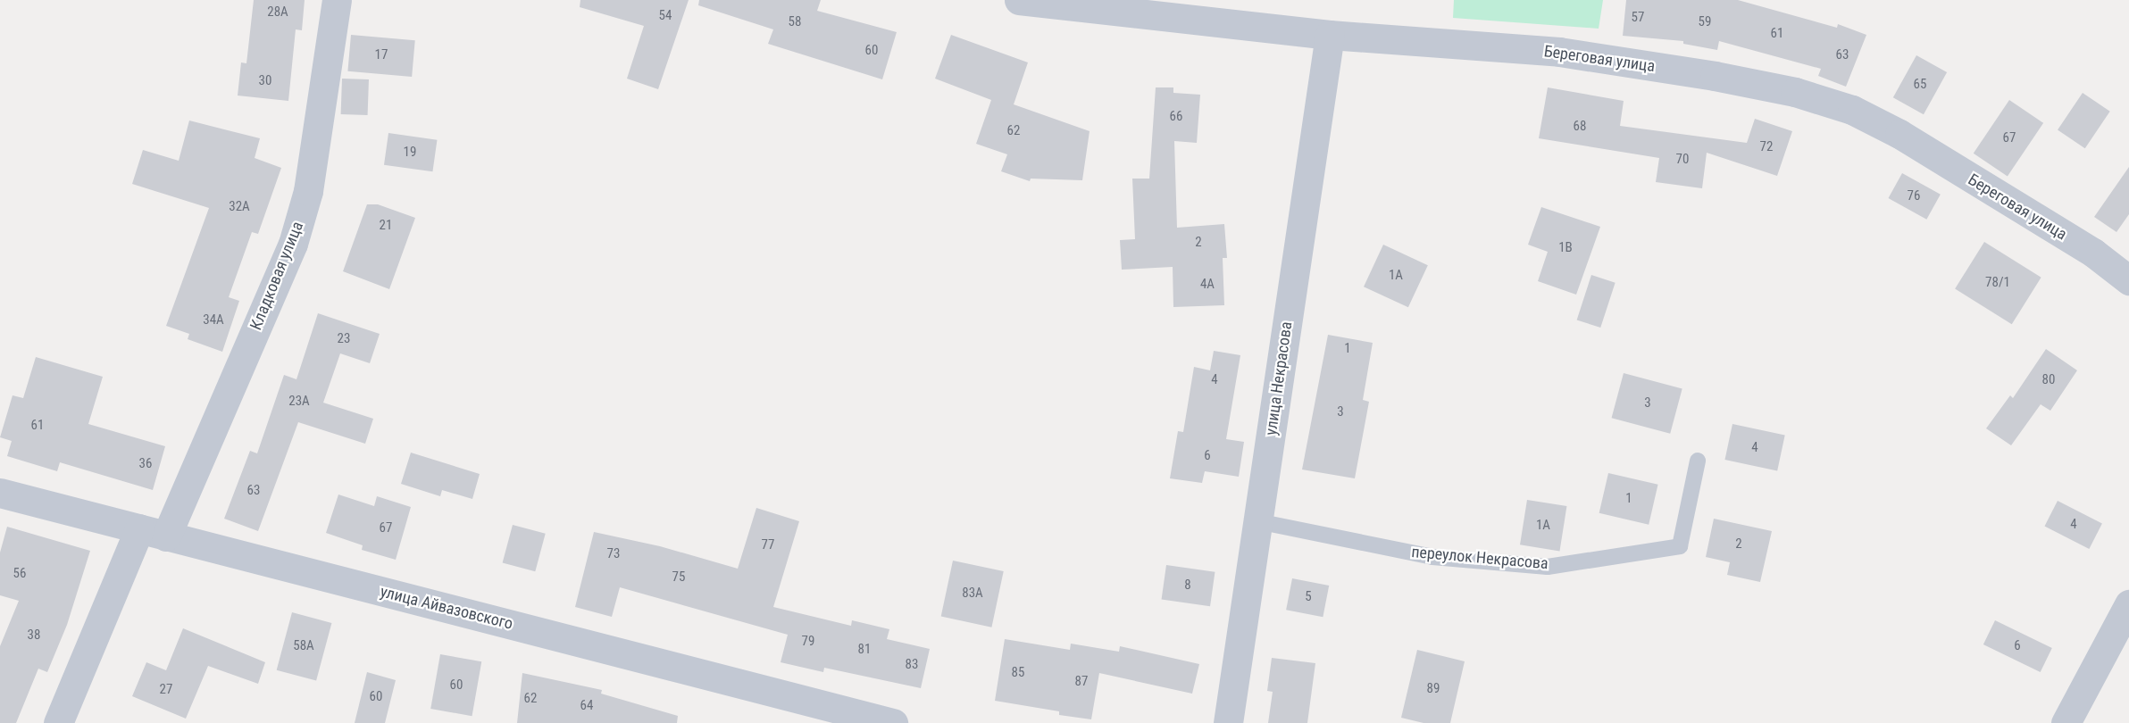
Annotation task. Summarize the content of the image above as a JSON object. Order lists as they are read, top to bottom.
{
  "streets": {
    "street": [
      "Береговая улица",
      "Кладковая улица",
      "улица Некрасова",
      "улица Айвазовского"
    ],
    "lane": ["переулок Некрасова"]
  },
  "crossings": [
    ["Береговая улица", "улица Некрасова"],
    ["Кладковая улица", "улица Айвазовского"],
    ["улица Некрасова", "переулок Некрасова"]
  ],
  "house_numbers": [
    "28А",
    "54",
    "57",
    "58",
    "59",
    "61",
    "60",
    "17",
    "63",
    "30",
    "65",
    "66",
    "68",
    "62",
    "67",
    "72",
    "19",
    "70",
    "76",
    "32А",
    "21",
    "2",
    "1В",
    "1А",
    "78/1",
    "4А",
    "34А",
    "23",
    "1",
    "4",
    "80",
    "23А",
    "3",
    "3",
    "61",
    "4",
    "6",
    "36",
    "63",
    "1",
    "4",
    "1А",
    "67",
    "2",
    "77",
    "73",
    "56",
    "75",
    "8",
    "83А",
    "5",
    "38",
    "79",
    "58А",
    "6",
    "81",
    "83",
    "85",
    "87",
    "60",
    "89",
    "27",
    "60",
    "62",
    "64"
  ]
}
